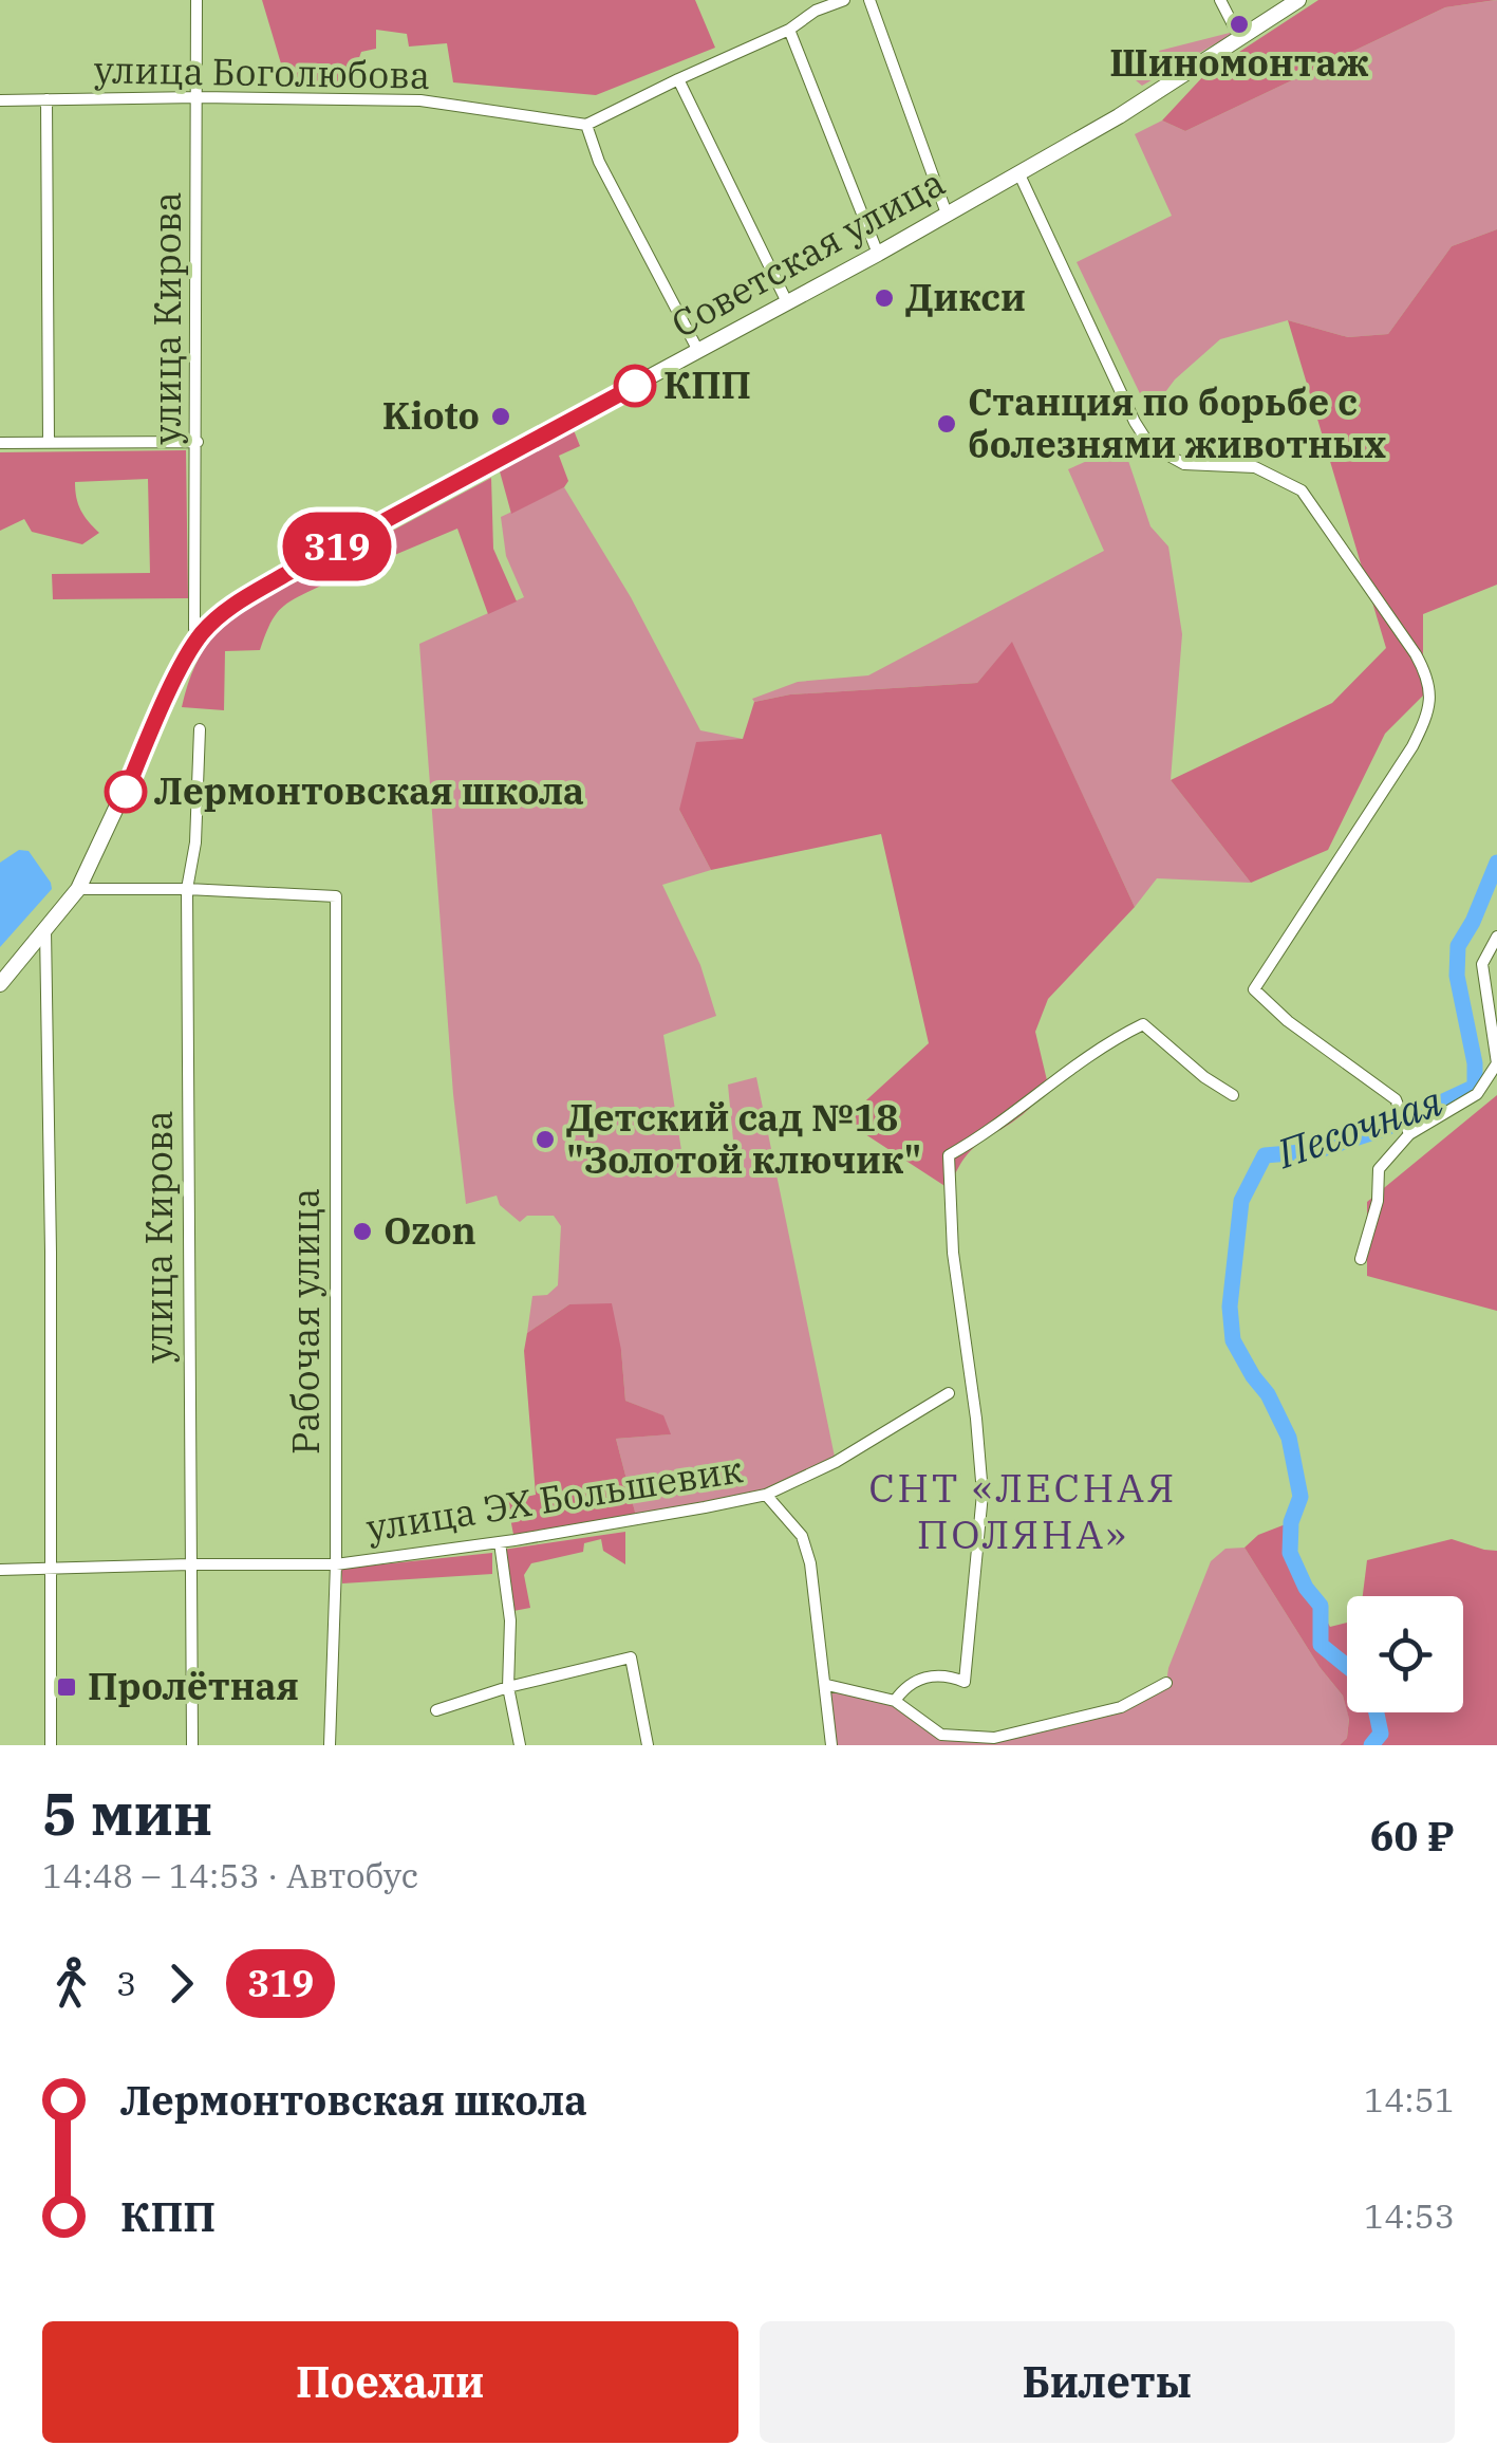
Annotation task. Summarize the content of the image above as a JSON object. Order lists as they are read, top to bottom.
{
  "streets": {
    "main road": ["Советская улица"],
    "street": [
      "улица Боголюбова",
      "улица Кирова",
      "Рабочая улица",
      "улица ЭХ Большевик"
    ]
  },
  "crossings": [
    ["улица Боголюбова", "улица Кирова"],
    ["Советская улица", "улица Кирова"],
    ["улица Кирова", "Рабочая улица"],
    ["улица Кирова", "улица ЭХ Большевик"],
    ["Рабочая улица", "улица ЭХ Большевик"]
  ],
  "districts": ["СНТ «ЛЕСНАЯ ПОЛЯНА»"],
  "water": ["Песочная"],
  "places": {
    "other": [
      "Шиномонтаж",
      "Дикси",
      "КПП",
      "Kioto",
      "Станция по борьбе с болезнями животных",
      "Лермонтовская школа",
      "Детский сад №18 \"Золотой ключик\"",
      "Ozon"
    ],
    "transit": ["Пролётная"]
  },
  "lines": ["bus line 319"],
  "page": {
    "on_map": "319",
    "heading": ["5 мин", "14:48 – 14:53 · Автобус", "60 ₽"],
    "legs": ["3", "319"],
    "list": [
      {
        "name": "Лермонтовская школа",
        "value": "14:51"
      },
      {
        "name": "КПП",
        "value": "14:53"
      }
    ],
    "buttons": ["Поехали", "Билеты"]
  }
}
